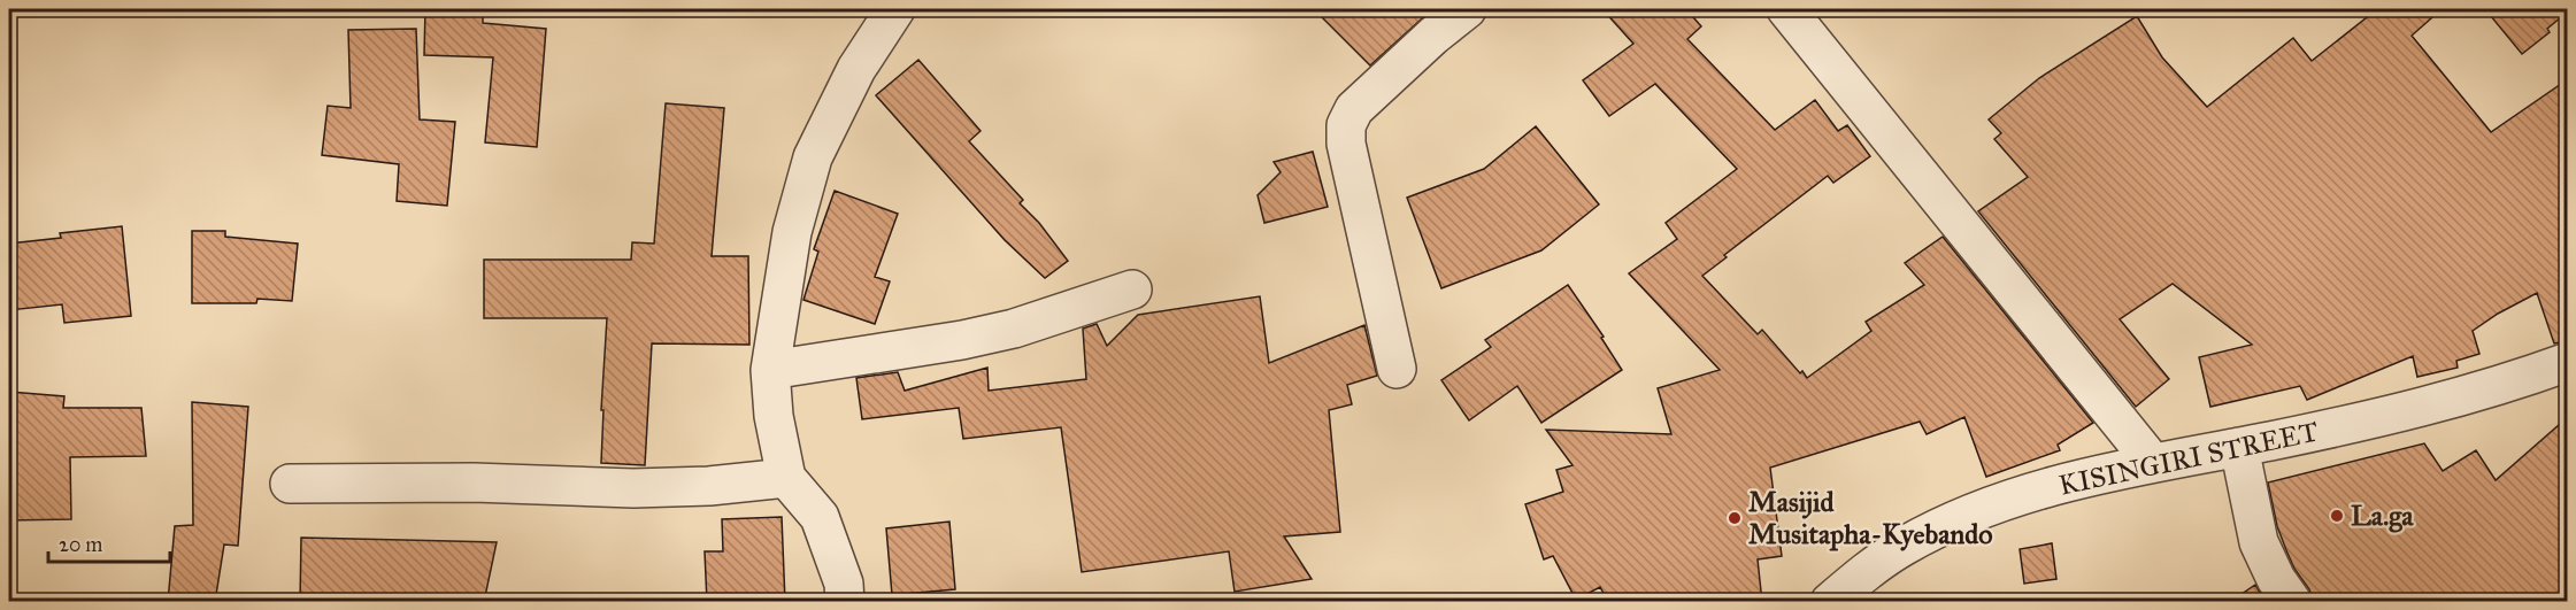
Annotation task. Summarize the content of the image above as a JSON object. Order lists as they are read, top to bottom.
{
  "streets": {
    "street": ["KISINGIRI STREET"]
  },
  "places": ["La.ga", "Masijid Musitapha-Kyebando"],
  "scale_bar": "20 m"
}
